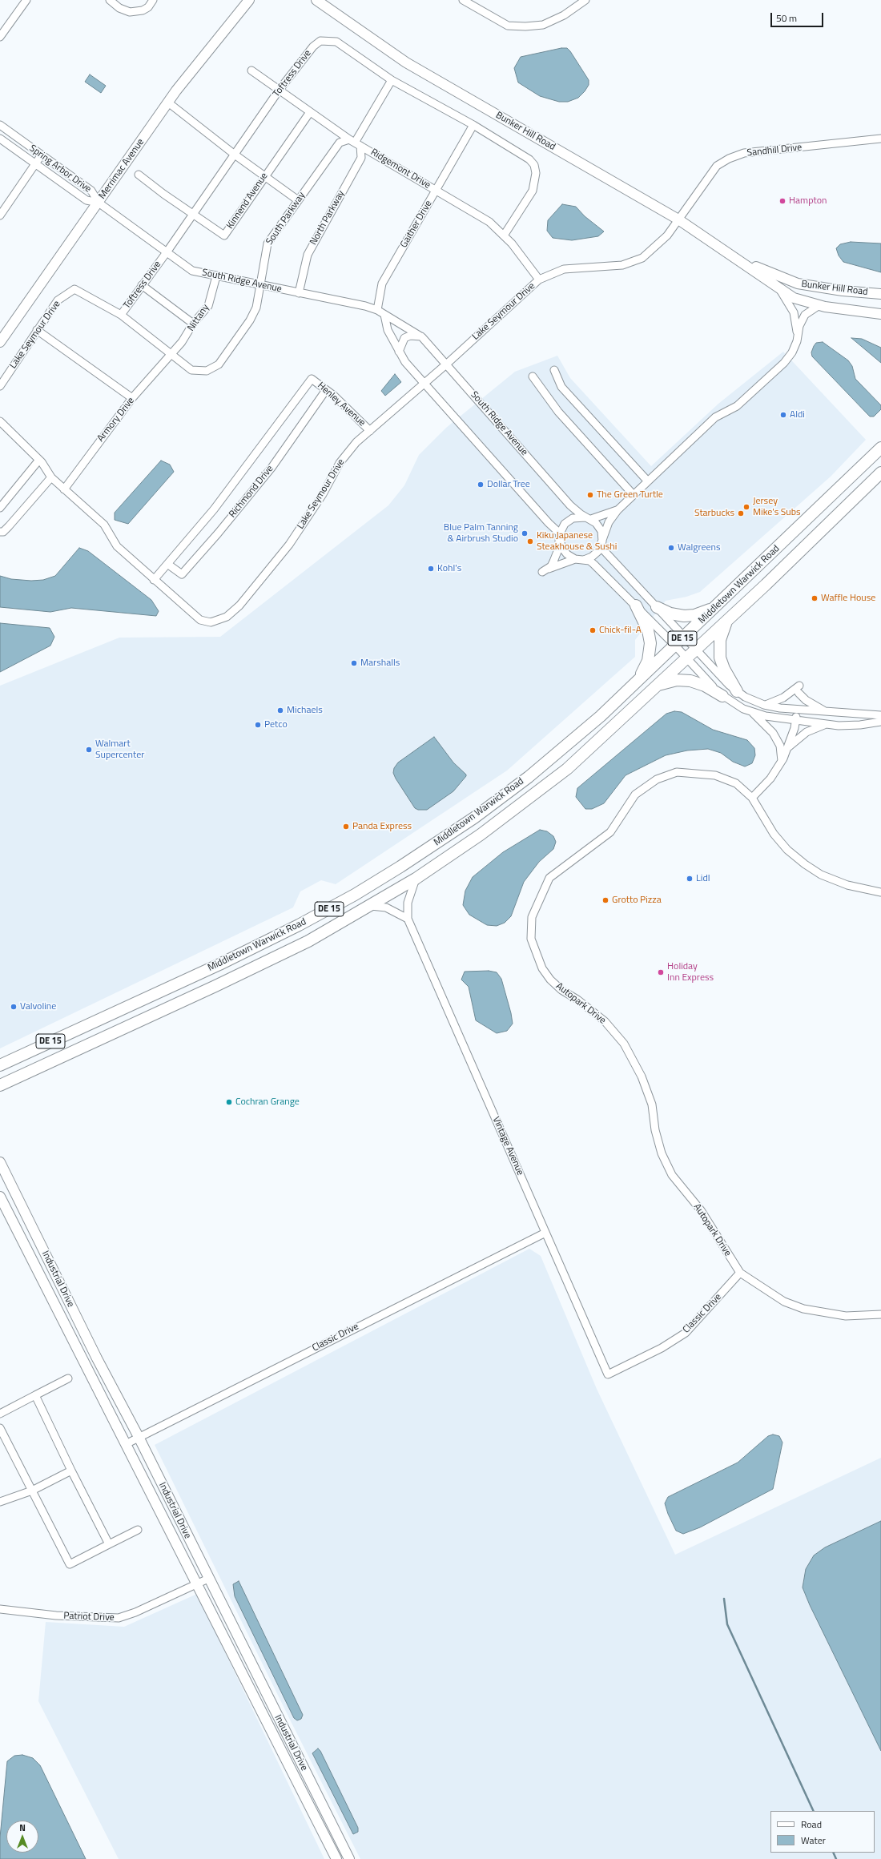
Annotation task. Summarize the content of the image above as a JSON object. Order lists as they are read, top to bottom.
{
  "streets": {
    "main road": ["Middletown Warwick Road", "DE 15"],
    "street": [
      "Toftress Drive",
      "Bunker Hill Road",
      "Sandhill Drive",
      "Spring Arbor Drive",
      "Merrimac Avenue",
      "Ridgemont Drive",
      "Kinnend Avenue",
      "North Parkway",
      "South Parkway",
      "Gaither Drive",
      "South Ridge Avenue",
      "Lake Seymour Drive",
      "Nittany",
      "Henley Avenue",
      "Armory Drive",
      "Richmond Drive",
      "Autopark Drive",
      "Vintage Avenue",
      "Industrial Drive",
      "Classic Drive",
      "Patriot Drive"
    ]
  },
  "crossings": [
    ["Toftress Drive", "Ridgemont Drive"],
    ["Toftress Drive", "Kinnend Avenue"],
    ["Toftress Drive", "Gaither Drive"],
    ["Toftress Drive", "South Ridge Avenue"],
    ["Toftress Drive", "Lake Seymour Drive"],
    ["Bunker Hill Road", "Sandhill Drive"],
    ["Bunker Hill Road", "Lake Seymour Drive"],
    ["Sandhill Drive", "Lake Seymour Drive"],
    ["Spring Arbor Drive", "Merrimac Avenue"],
    ["Spring Arbor Drive", "South Ridge Avenue"],
    ["Merrimac Avenue", "South Ridge Avenue"],
    ["Ridgemont Drive", "Kinnend Avenue"],
    ["Ridgemont Drive", "North Parkway"],
    ["Ridgemont Drive", "South Parkway"],
    ["Ridgemont Drive", "Gaither Drive"],
    ["Ridgemont Drive", "Lake Seymour Drive"],
    ["North Parkway", "South Parkway"],
    ["North Parkway", "South Ridge Avenue"],
    ["South Parkway", "South Ridge Avenue"],
    ["South Parkway", "Lake Seymour Drive"],
    ["South Parkway", "Nittany"],
    ["South Parkway", "Armory Drive"],
    ["Gaither Drive", "South Ridge Avenue"],
    ["South Ridge Avenue", "Lake Seymour Drive"],
    ["South Ridge Avenue", "Nittany"],
    ["South Ridge Avenue", "Middletown Warwick Road"],
    ["Lake Seymour Drive", "Nittany"],
    ["Lake Seymour Drive", "Henley Avenue"],
    ["Lake Seymour Drive", "Armory Drive"],
    ["Lake Seymour Drive", "Richmond Drive"],
    ["Nittany", "Armory Drive"],
    ["Henley Avenue", "Richmond Drive"],
    ["Middletown Warwick Road", "Vintage Avenue"],
    ["Autopark Drive", "Classic Drive"],
    ["Vintage Avenue", "Classic Drive"],
    ["Industrial Drive", "Classic Drive"],
    ["Industrial Drive", "Patriot Drive"]
  ],
  "places": [
    "Hampton",
    "Aldi",
    "Dollar Tree",
    "The Green Turtle",
    "Jersey Mike's Subs",
    "Starbucks",
    "Blue Palm Tanning & Airbrush Studio",
    "Kiku Japanese Steakhouse & Sushi",
    "Walgreens",
    "Kohl's",
    "Waffle House",
    "Chick-fil-A",
    "Marshalls",
    "Michaels",
    "Petco",
    "Walmart Supercenter",
    "Panda Express",
    "Lidl",
    "Grotto Pizza",
    "Holiday Inn Express",
    "Valvoline",
    "Cochran Grange"
  ],
  "legend": ["Road", "Water"],
  "scale_bar": "50 m",
  "north": "top"
}
